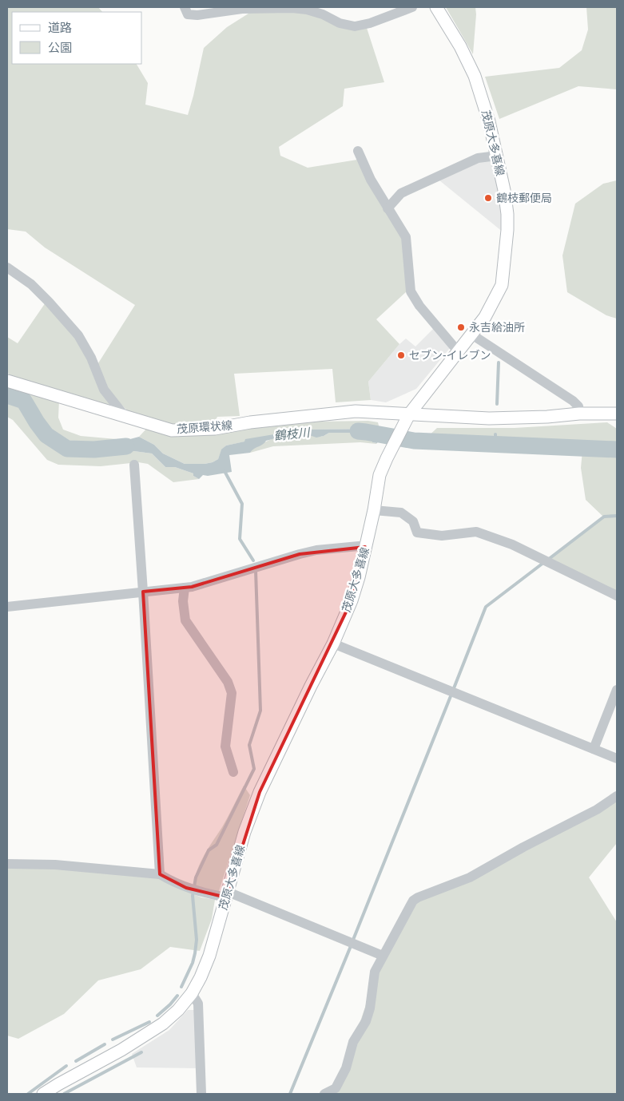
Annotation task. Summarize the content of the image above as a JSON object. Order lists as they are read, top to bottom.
{
  "streets": {
    "main road": ["茂原大多喜線", "茂原環状線"]
  },
  "crossings": [
    ["茂原大多喜線", "茂原環状線"]
  ],
  "water": ["鶴枝川"],
  "places": ["鶴枝郵便局", "永吉給油所", "セブン-イレブン"],
  "legend": ["道路", "公園"]
}
